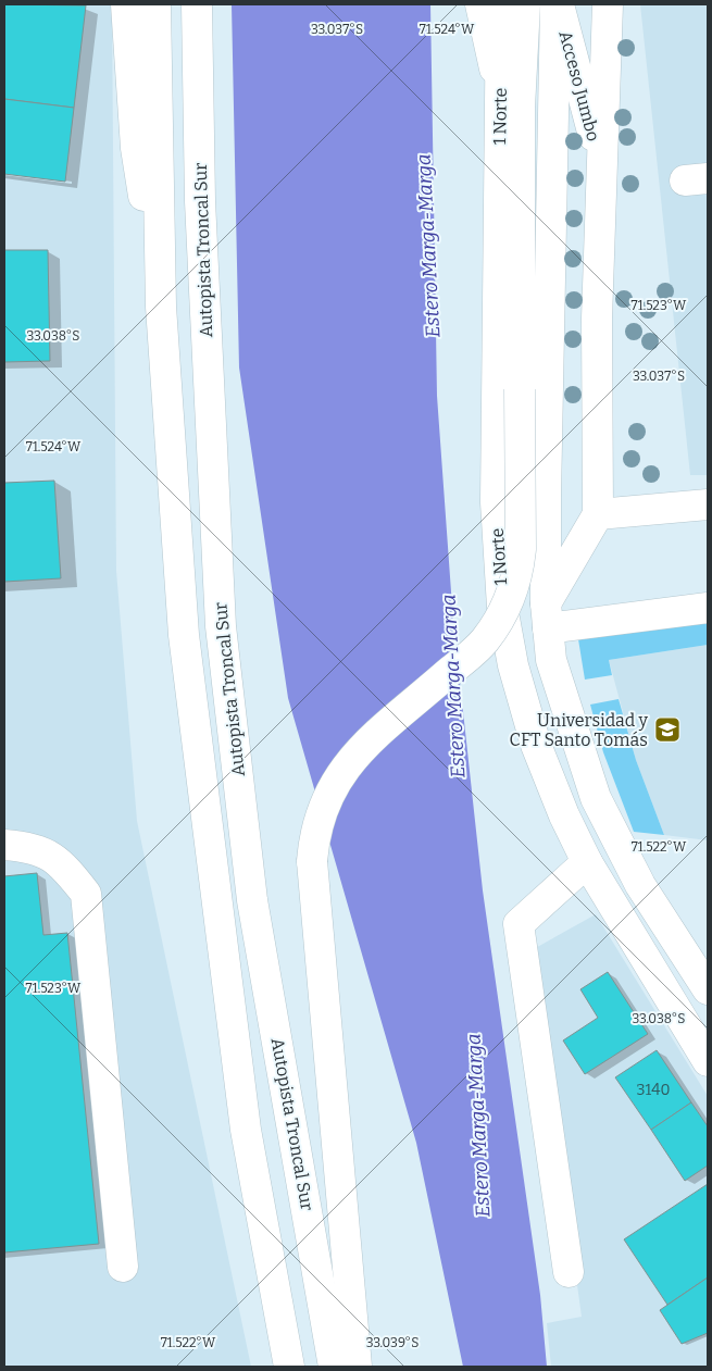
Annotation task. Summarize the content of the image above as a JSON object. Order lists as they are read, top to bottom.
{
  "streets": {
    "main road": ["Acceso Jumbo", "1 Norte", "Autopista Troncal Sur"]
  },
  "water": ["Estero Marga-Marga"],
  "places": {
    "school or university": ["Universidad y CFT Santo Tomás"]
  },
  "house_numbers": ["3140"],
  "coordinates": [
    "33.037°S",
    "71.524°W",
    "71.523°W",
    "33.038°S",
    "71.522°W",
    "33.039°S"
  ]
}
